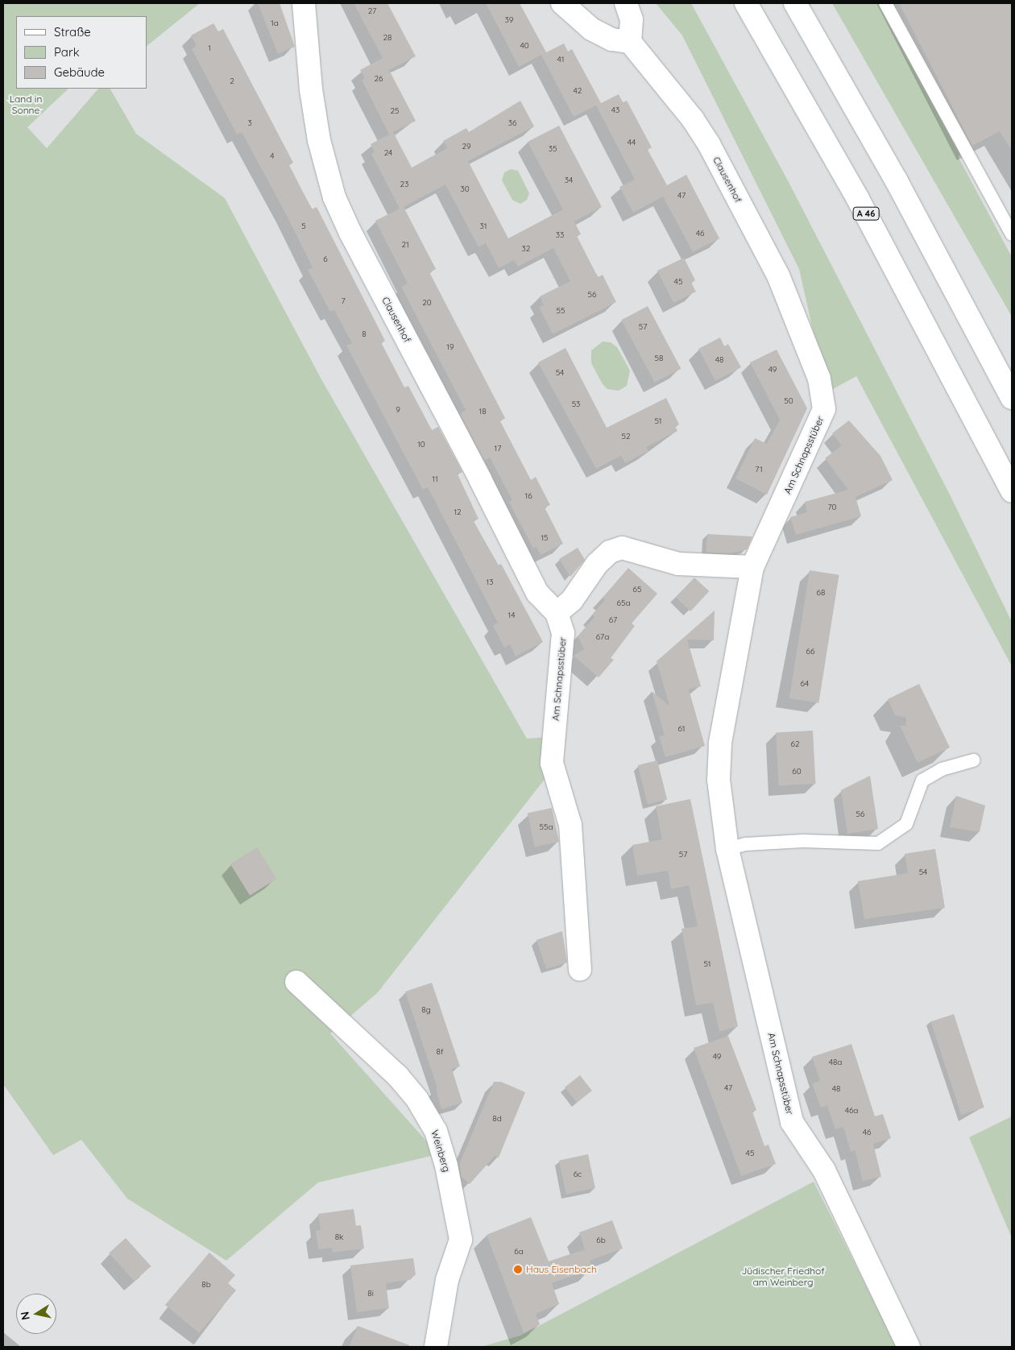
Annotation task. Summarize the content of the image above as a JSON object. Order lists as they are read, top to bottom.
{
  "streets": {
    "main road": [
      "Clausenhof",
      "A 46",
      "Am Schnapsstüber",
      "Weinberg"
    ]
  },
  "crossings": [
    ["Clausenhof", "Am Schnapsstüber"]
  ],
  "parks": ["Land in Sonne", "Jüdischer Friedhof am Weinberg"],
  "places": ["Haus Eisenbach"],
  "house_numbers": [
    "27",
    "39",
    "1a",
    "28",
    "40",
    "1",
    "41",
    "26",
    "2",
    "42",
    "43",
    "25",
    "3",
    "36",
    "44",
    "29",
    "35",
    "24",
    "4",
    "34",
    "23",
    "30",
    "47",
    "5",
    "31",
    "46",
    "33",
    "21",
    "32",
    "6",
    "45",
    "56",
    "7",
    "20",
    "55",
    "57",
    "8",
    "19",
    "58",
    "48",
    "49",
    "54",
    "50",
    "53",
    "9",
    "18",
    "51",
    "52",
    "10",
    "17",
    "71",
    "11",
    "16",
    "70",
    "12",
    "15",
    "13",
    "65",
    "68",
    "65a",
    "14",
    "67",
    "67a",
    "66",
    "64",
    "61",
    "62",
    "60",
    "56",
    "55a",
    "57",
    "54",
    "51",
    "8g",
    "8f",
    "49",
    "48a",
    "47",
    "48",
    "46a",
    "8d",
    "46",
    "45",
    "6c",
    "8k",
    "6b",
    "6a",
    "8b",
    "8i"
  ],
  "legend": ["Straße", "Park", "Gebäude"],
  "north": "left"
}
